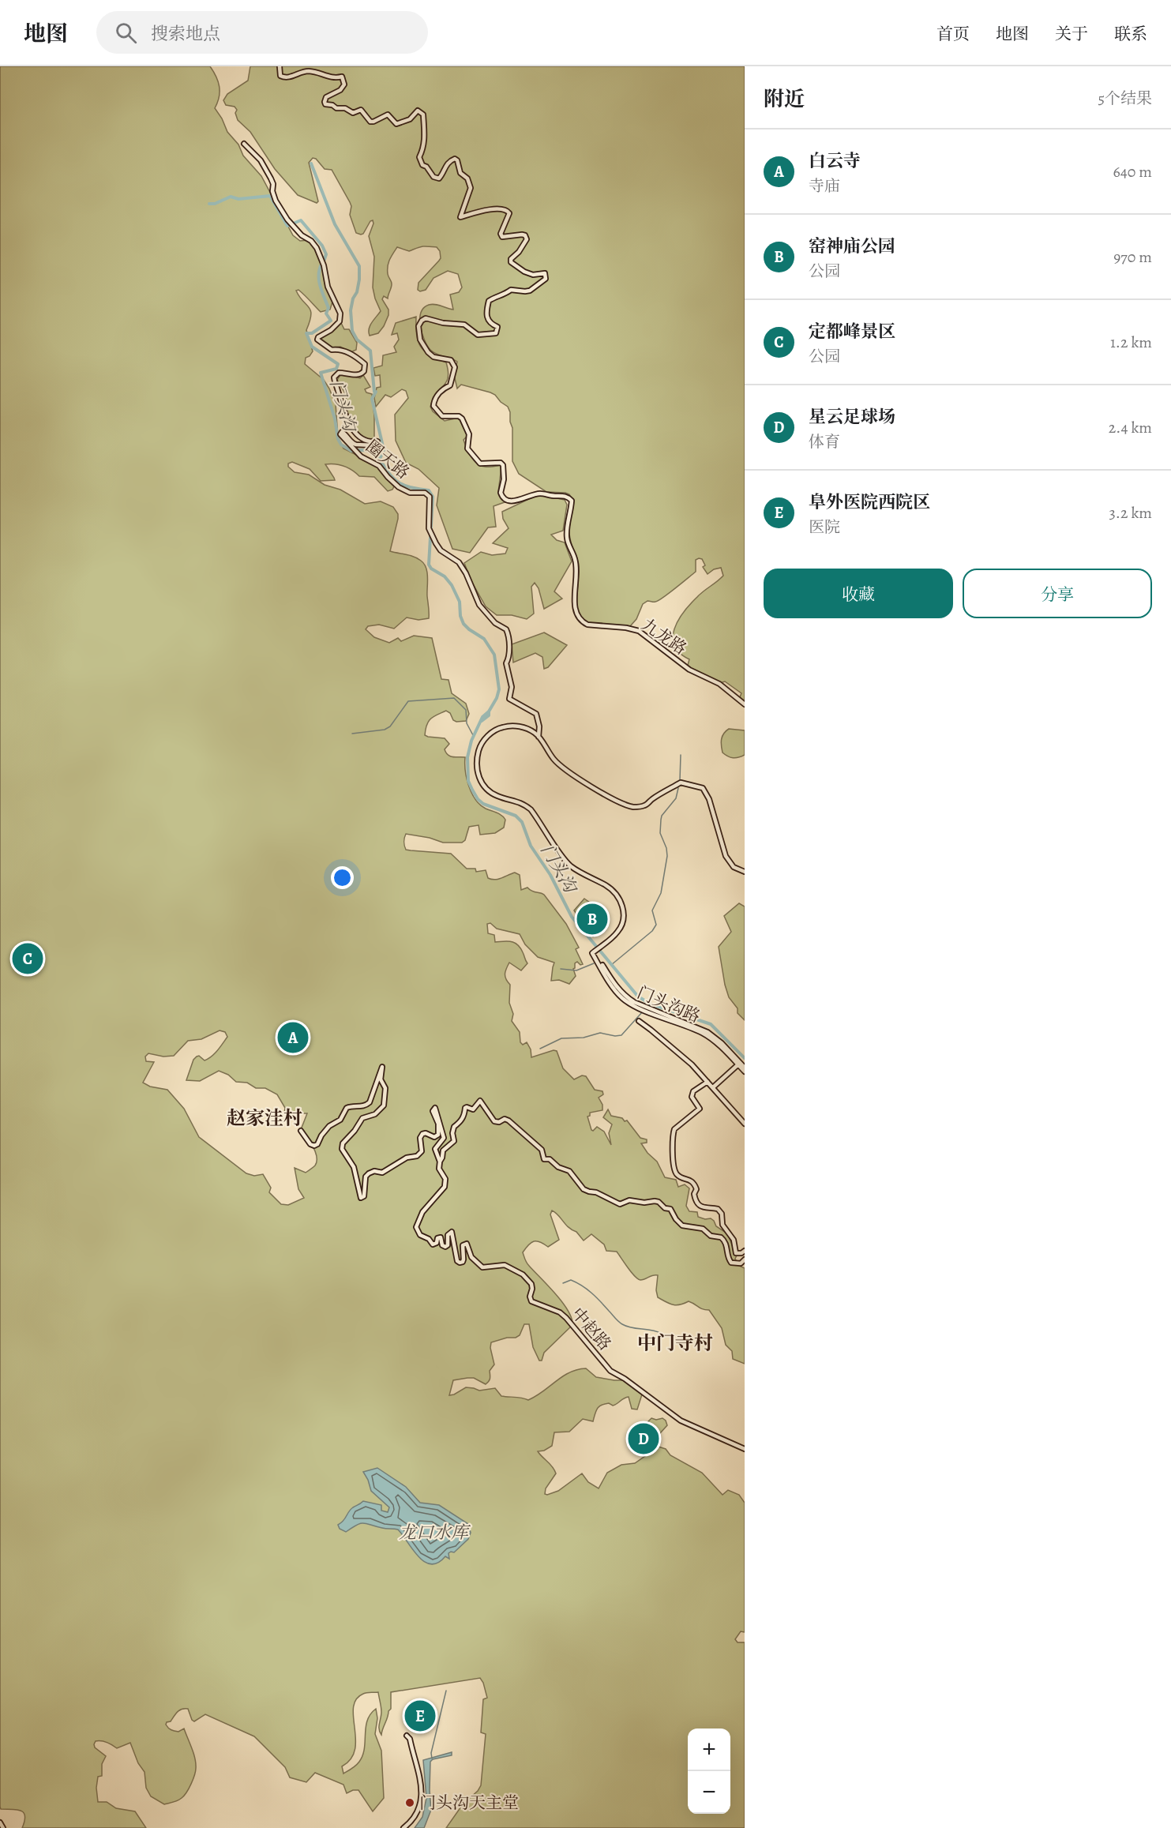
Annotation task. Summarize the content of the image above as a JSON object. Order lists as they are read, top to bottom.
{
  "streets": {
    "street": [
      "圈天路",
      "九龙路",
      "门头沟路",
      "中赵路"
    ]
  },
  "districts": ["赵家洼村", "中门寺村"],
  "water": ["门头沟", "龙口水库"],
  "places": ["门头沟天主堂"],
  "page": {
    "header": "地图",
    "search": "搜索地点",
    "nav": [
      "首页",
      "地图",
      "关于",
      "联系"
    ],
    "heading": ["附近", "5个结果"],
    "list": [
      {
        "mark": "A",
        "name": "白云寺",
        "note": "寺庙",
        "value": "640 m"
      },
      {
        "mark": "B",
        "name": "窑神庙公园",
        "note": "公园",
        "value": "970 m"
      },
      {
        "mark": "C",
        "name": "定都峰景区",
        "note": "公园",
        "value": "1.2 km"
      },
      {
        "mark": "D",
        "name": "星云足球场",
        "note": "体育",
        "value": "2.4 km"
      },
      {
        "mark": "E",
        "name": "阜外医院西院区",
        "note": "医院",
        "value": "3.2 km"
      }
    ],
    "buttons": ["收藏", "分享"],
    "pins": [
      "B",
      "C",
      "A",
      "D",
      "E"
    ],
    "map_buttons": ["+", "−"]
  }
}
